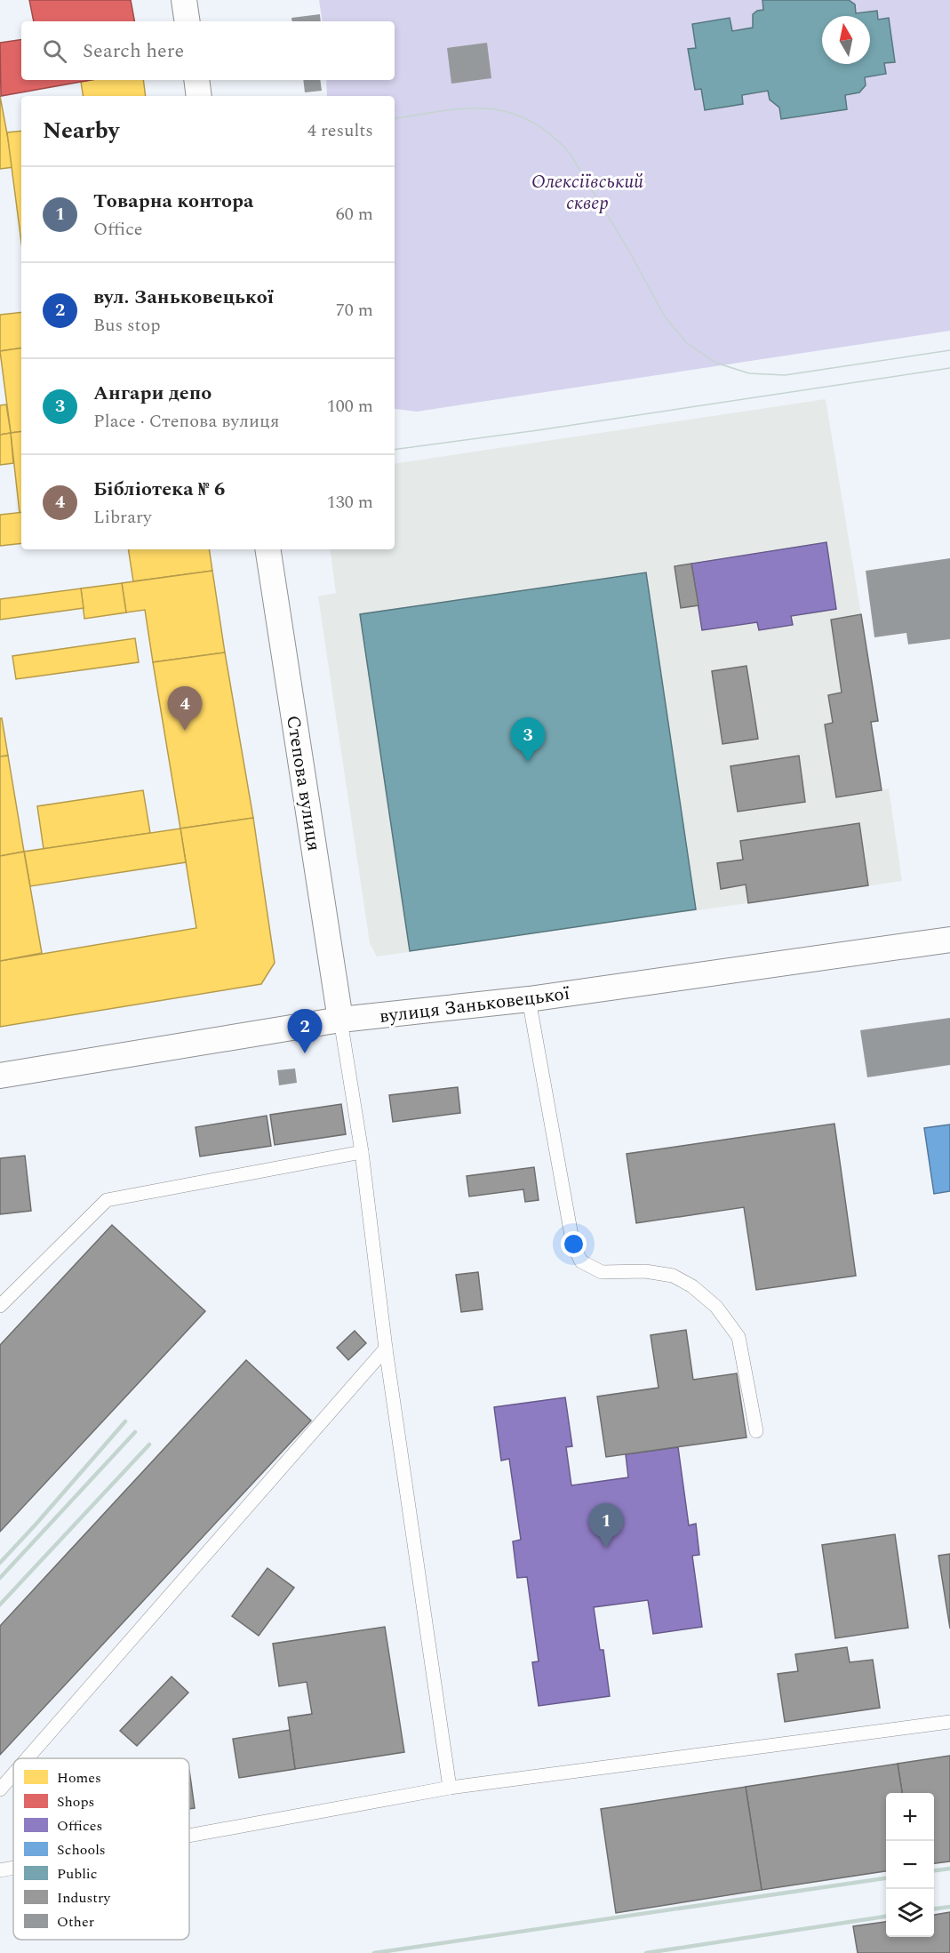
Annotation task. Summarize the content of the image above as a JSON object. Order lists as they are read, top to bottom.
{
  "streets": {
    "street": ["Степова вулиця", "вулиця Заньковецької"]
  },
  "crossings": [
    ["Степова вулиця", "вулиця Заньковецької"]
  ],
  "parks": ["Олексіївський сквер"],
  "legend": [
    "Homes",
    "Shops",
    "Offices",
    "Schools",
    "Public",
    "Industry",
    "Other"
  ],
  "north": "top",
  "page": {
    "search": "Search here",
    "heading": ["Nearby", "4 results"],
    "list": [
      {
        "mark": "1",
        "name": "Товарна контора",
        "note": "Office",
        "value": "60 m"
      },
      {
        "mark": "2",
        "name": "вул. Заньковецької",
        "note": "Bus stop",
        "value": "70 m"
      },
      {
        "mark": "3",
        "name": "Ангари депо",
        "note": "Place · Степова вулиця",
        "value": "100 m"
      },
      {
        "mark": "4",
        "name": "Бібліотека № 6",
        "note": "Library",
        "value": "130 m"
      }
    ],
    "pins": [
      "4",
      "3",
      "2",
      "1"
    ],
    "map_buttons": ["+", "−"]
  }
}
